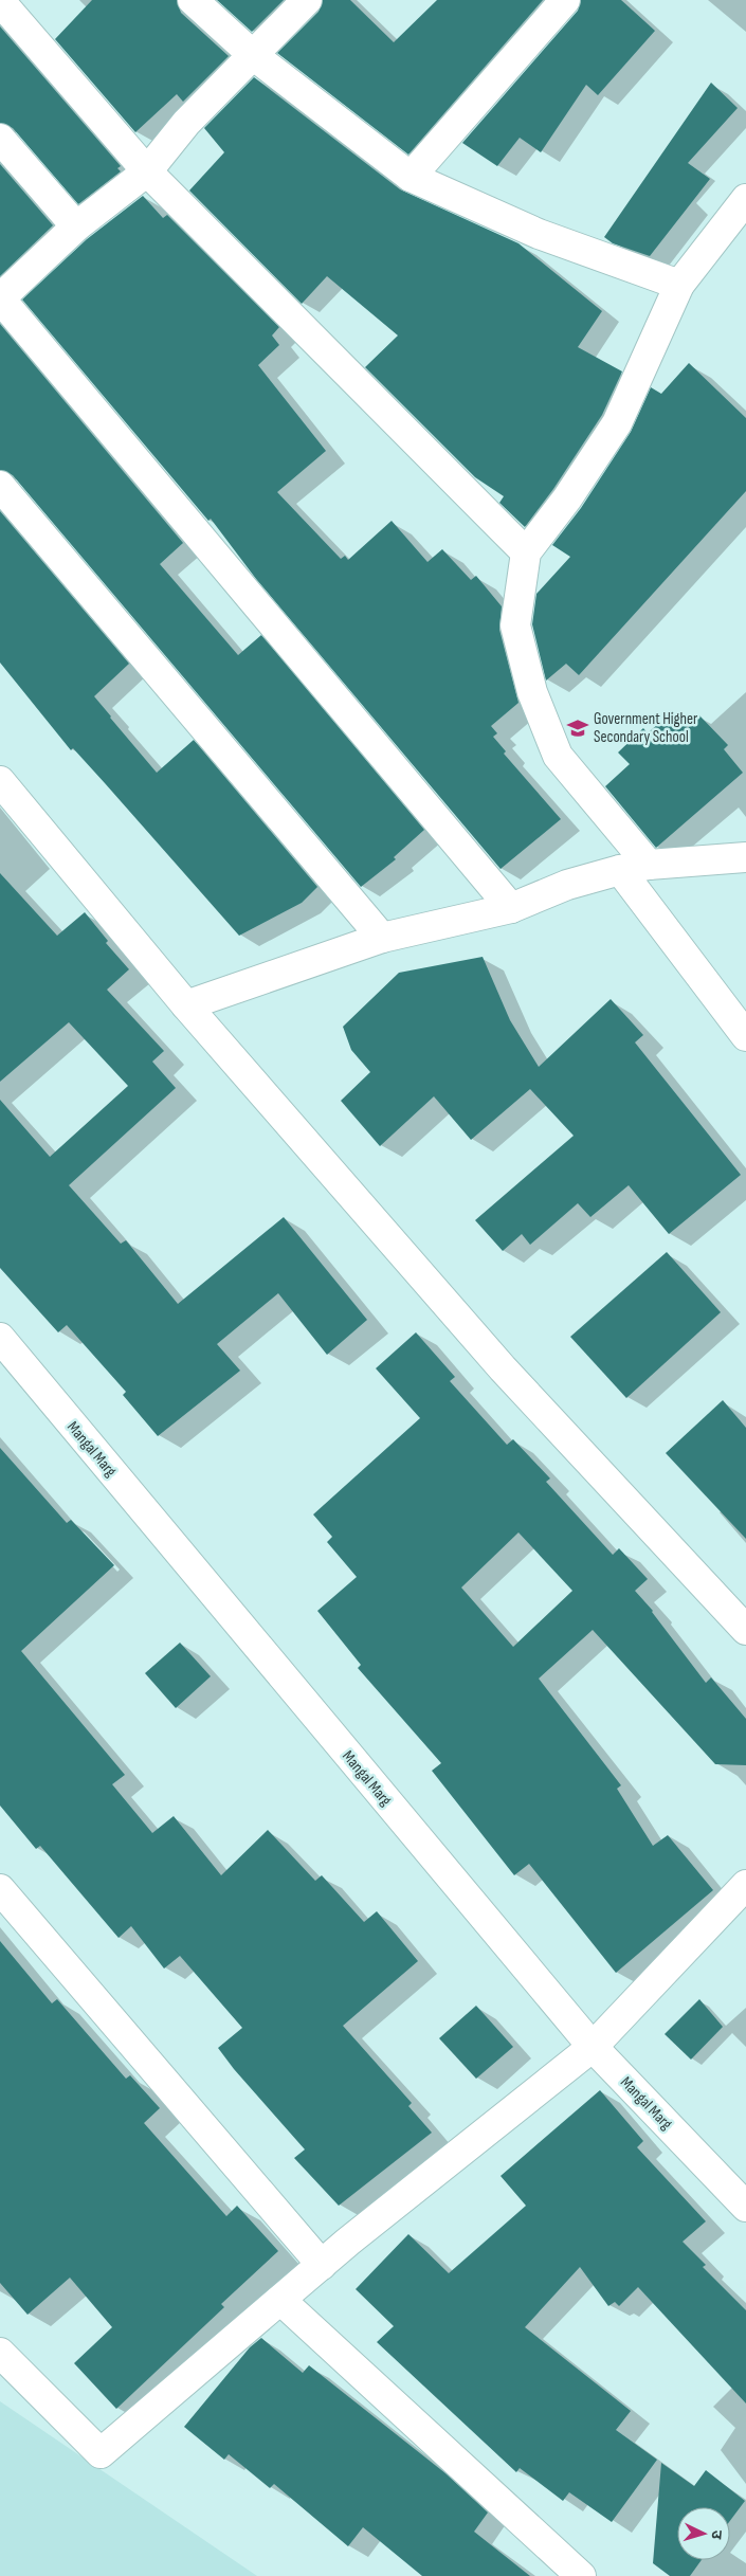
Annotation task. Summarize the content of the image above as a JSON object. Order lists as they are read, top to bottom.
{
  "streets": {
    "street": ["Mangal Marg"]
  },
  "places": {
    "school or university": ["Government Higher Secondary School"]
  },
  "north": "right"
}
